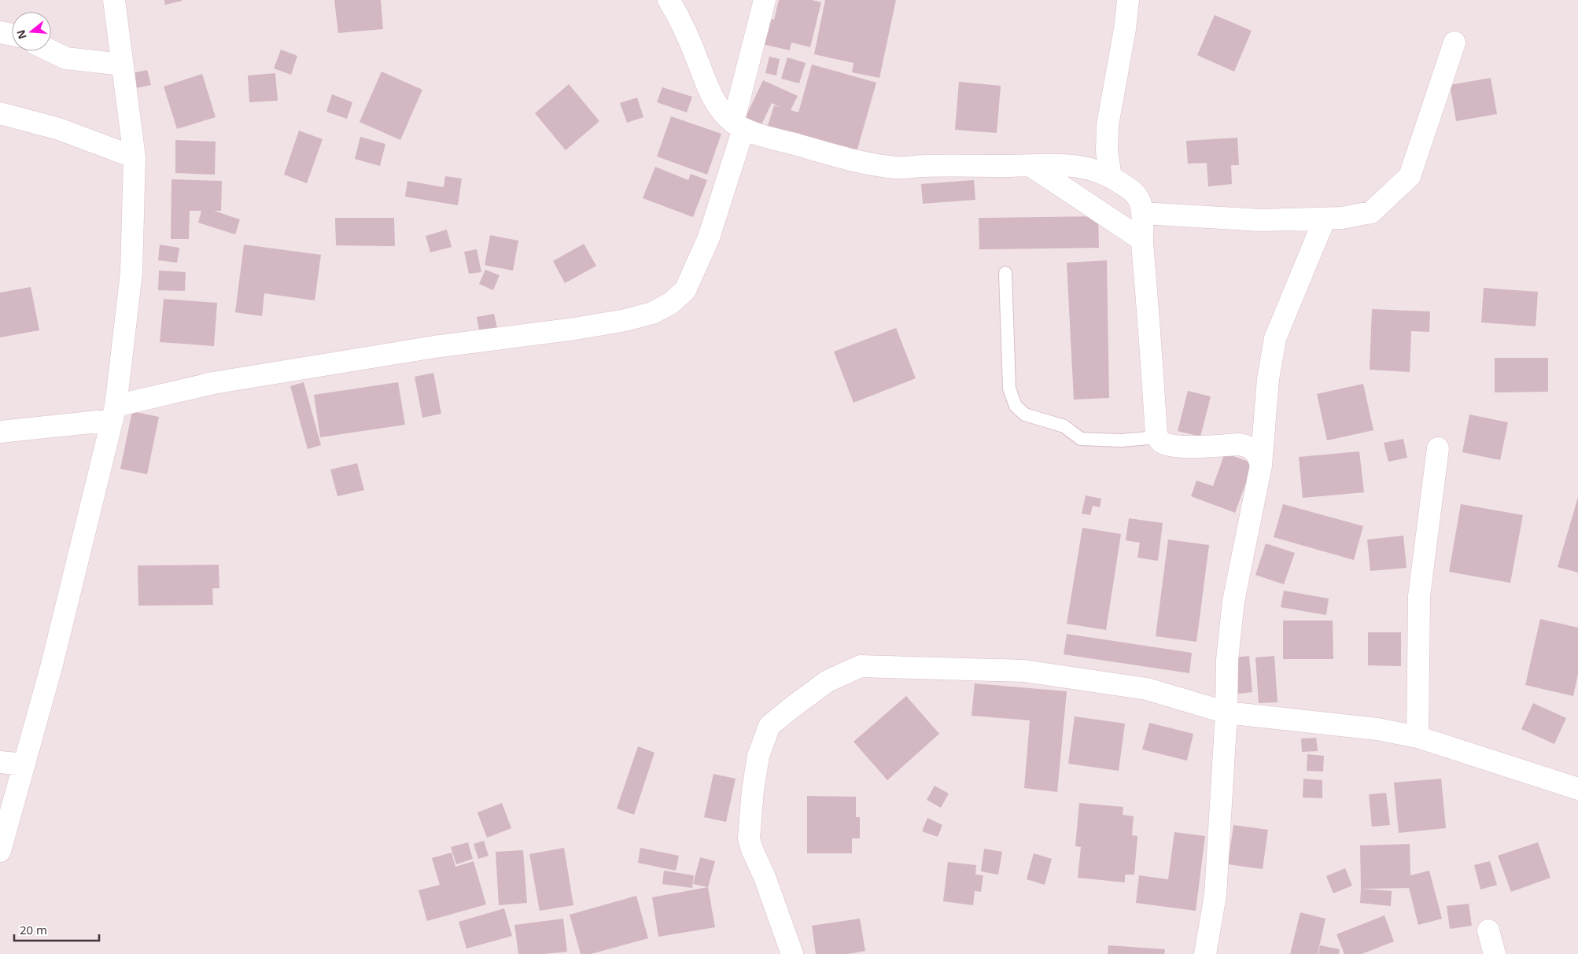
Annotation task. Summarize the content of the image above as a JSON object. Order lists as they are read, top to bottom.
{
  "scale_bar": "20 m",
  "north": "left"
}
